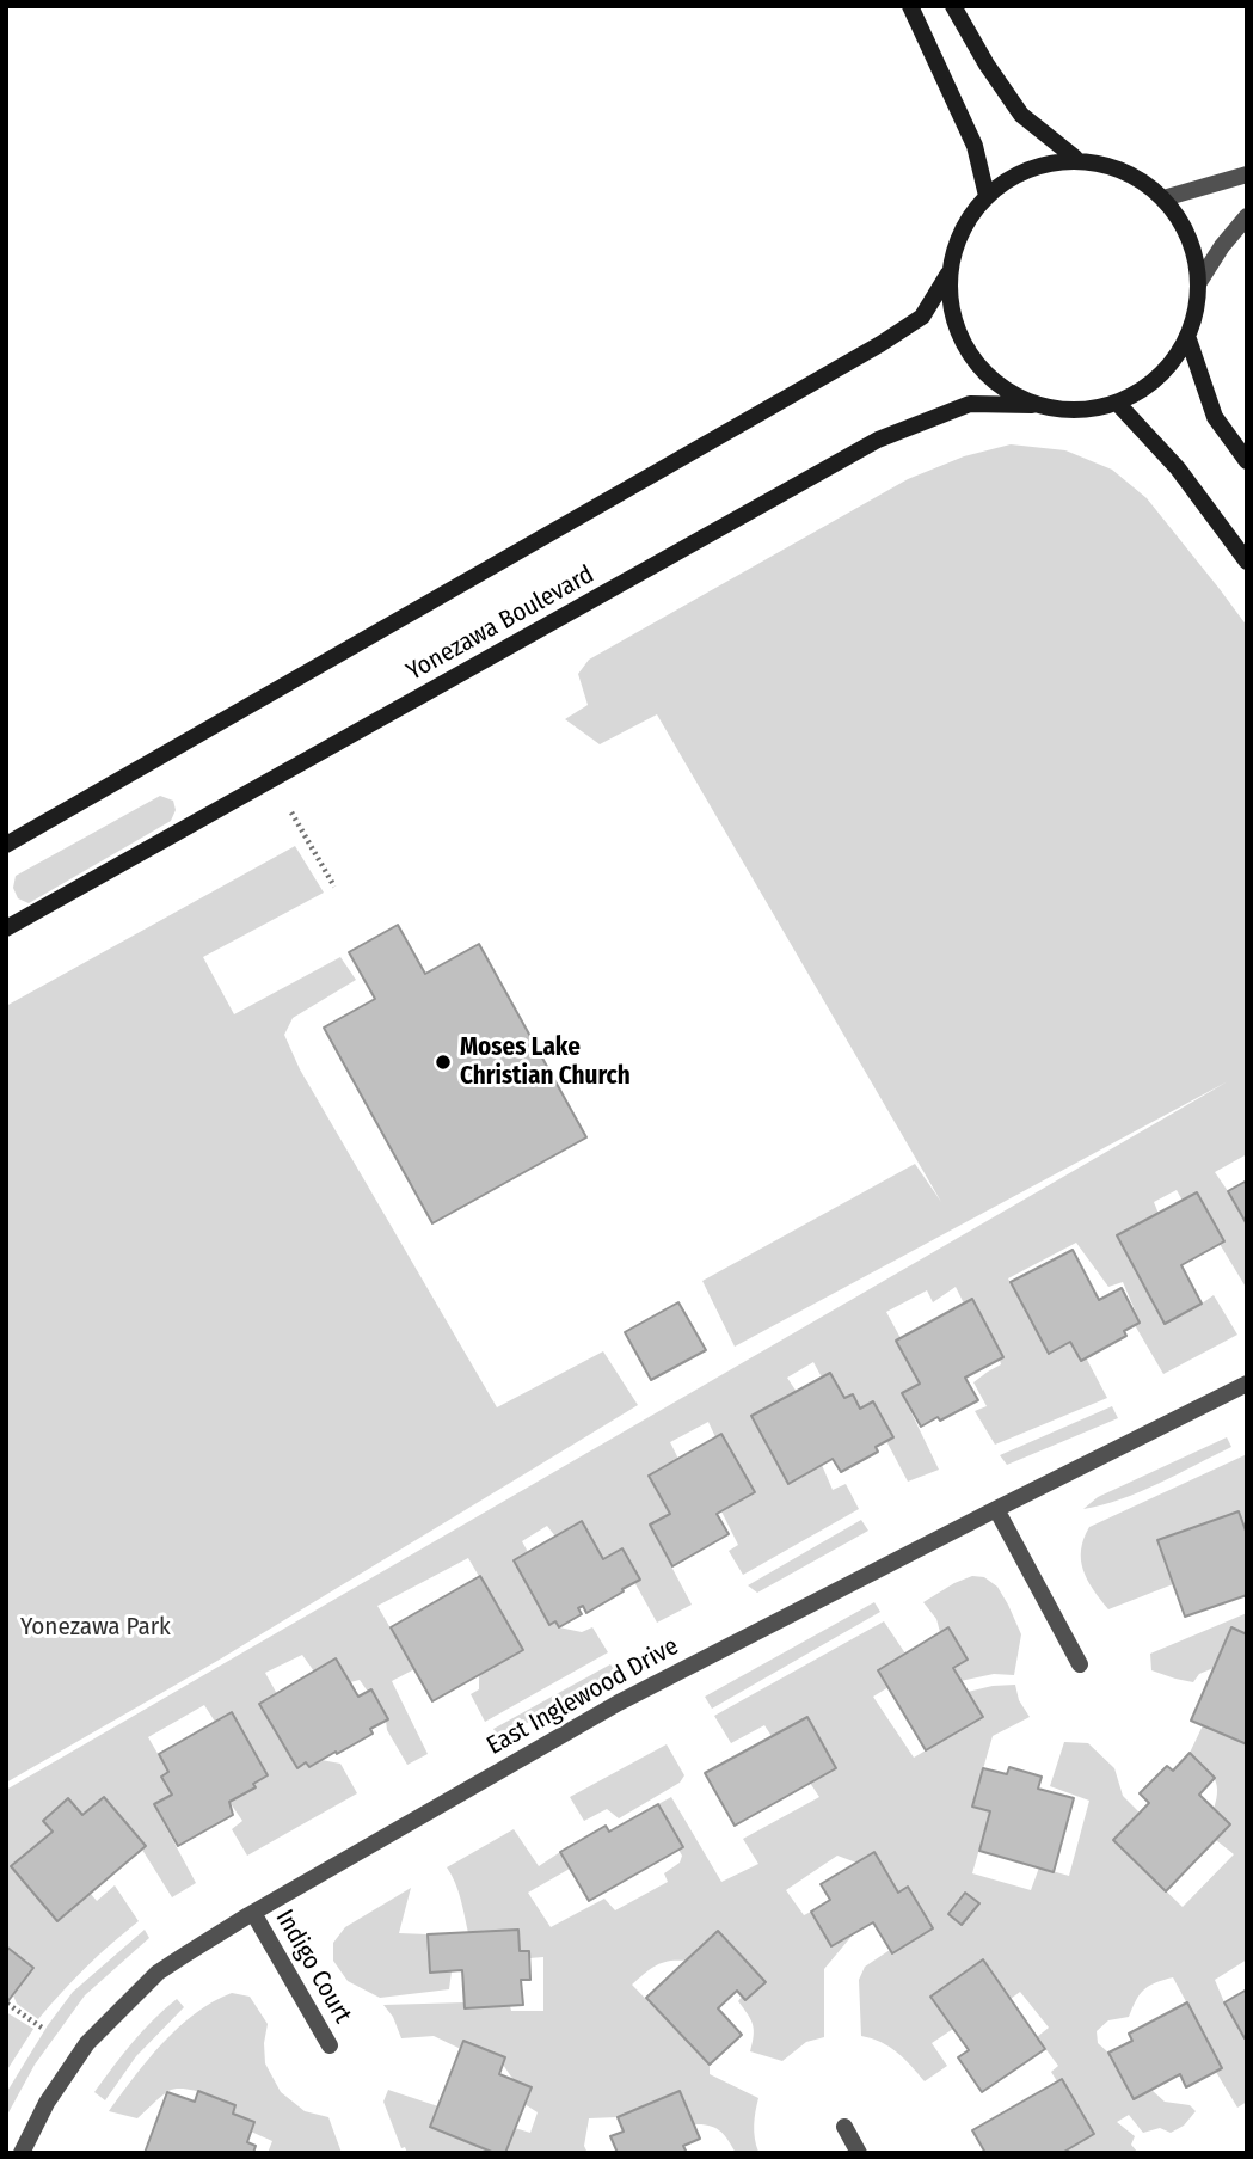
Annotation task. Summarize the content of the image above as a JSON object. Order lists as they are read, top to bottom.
{
  "streets": {
    "street": ["Yonezawa Boulevard", "East Inglewood Drive", "Indigo Court"]
  },
  "crossings": [
    ["East Inglewood Drive", "Indigo Court"]
  ],
  "parks": ["Yonezawa Park"],
  "places": ["Moses Lake Christian Church"]
}
